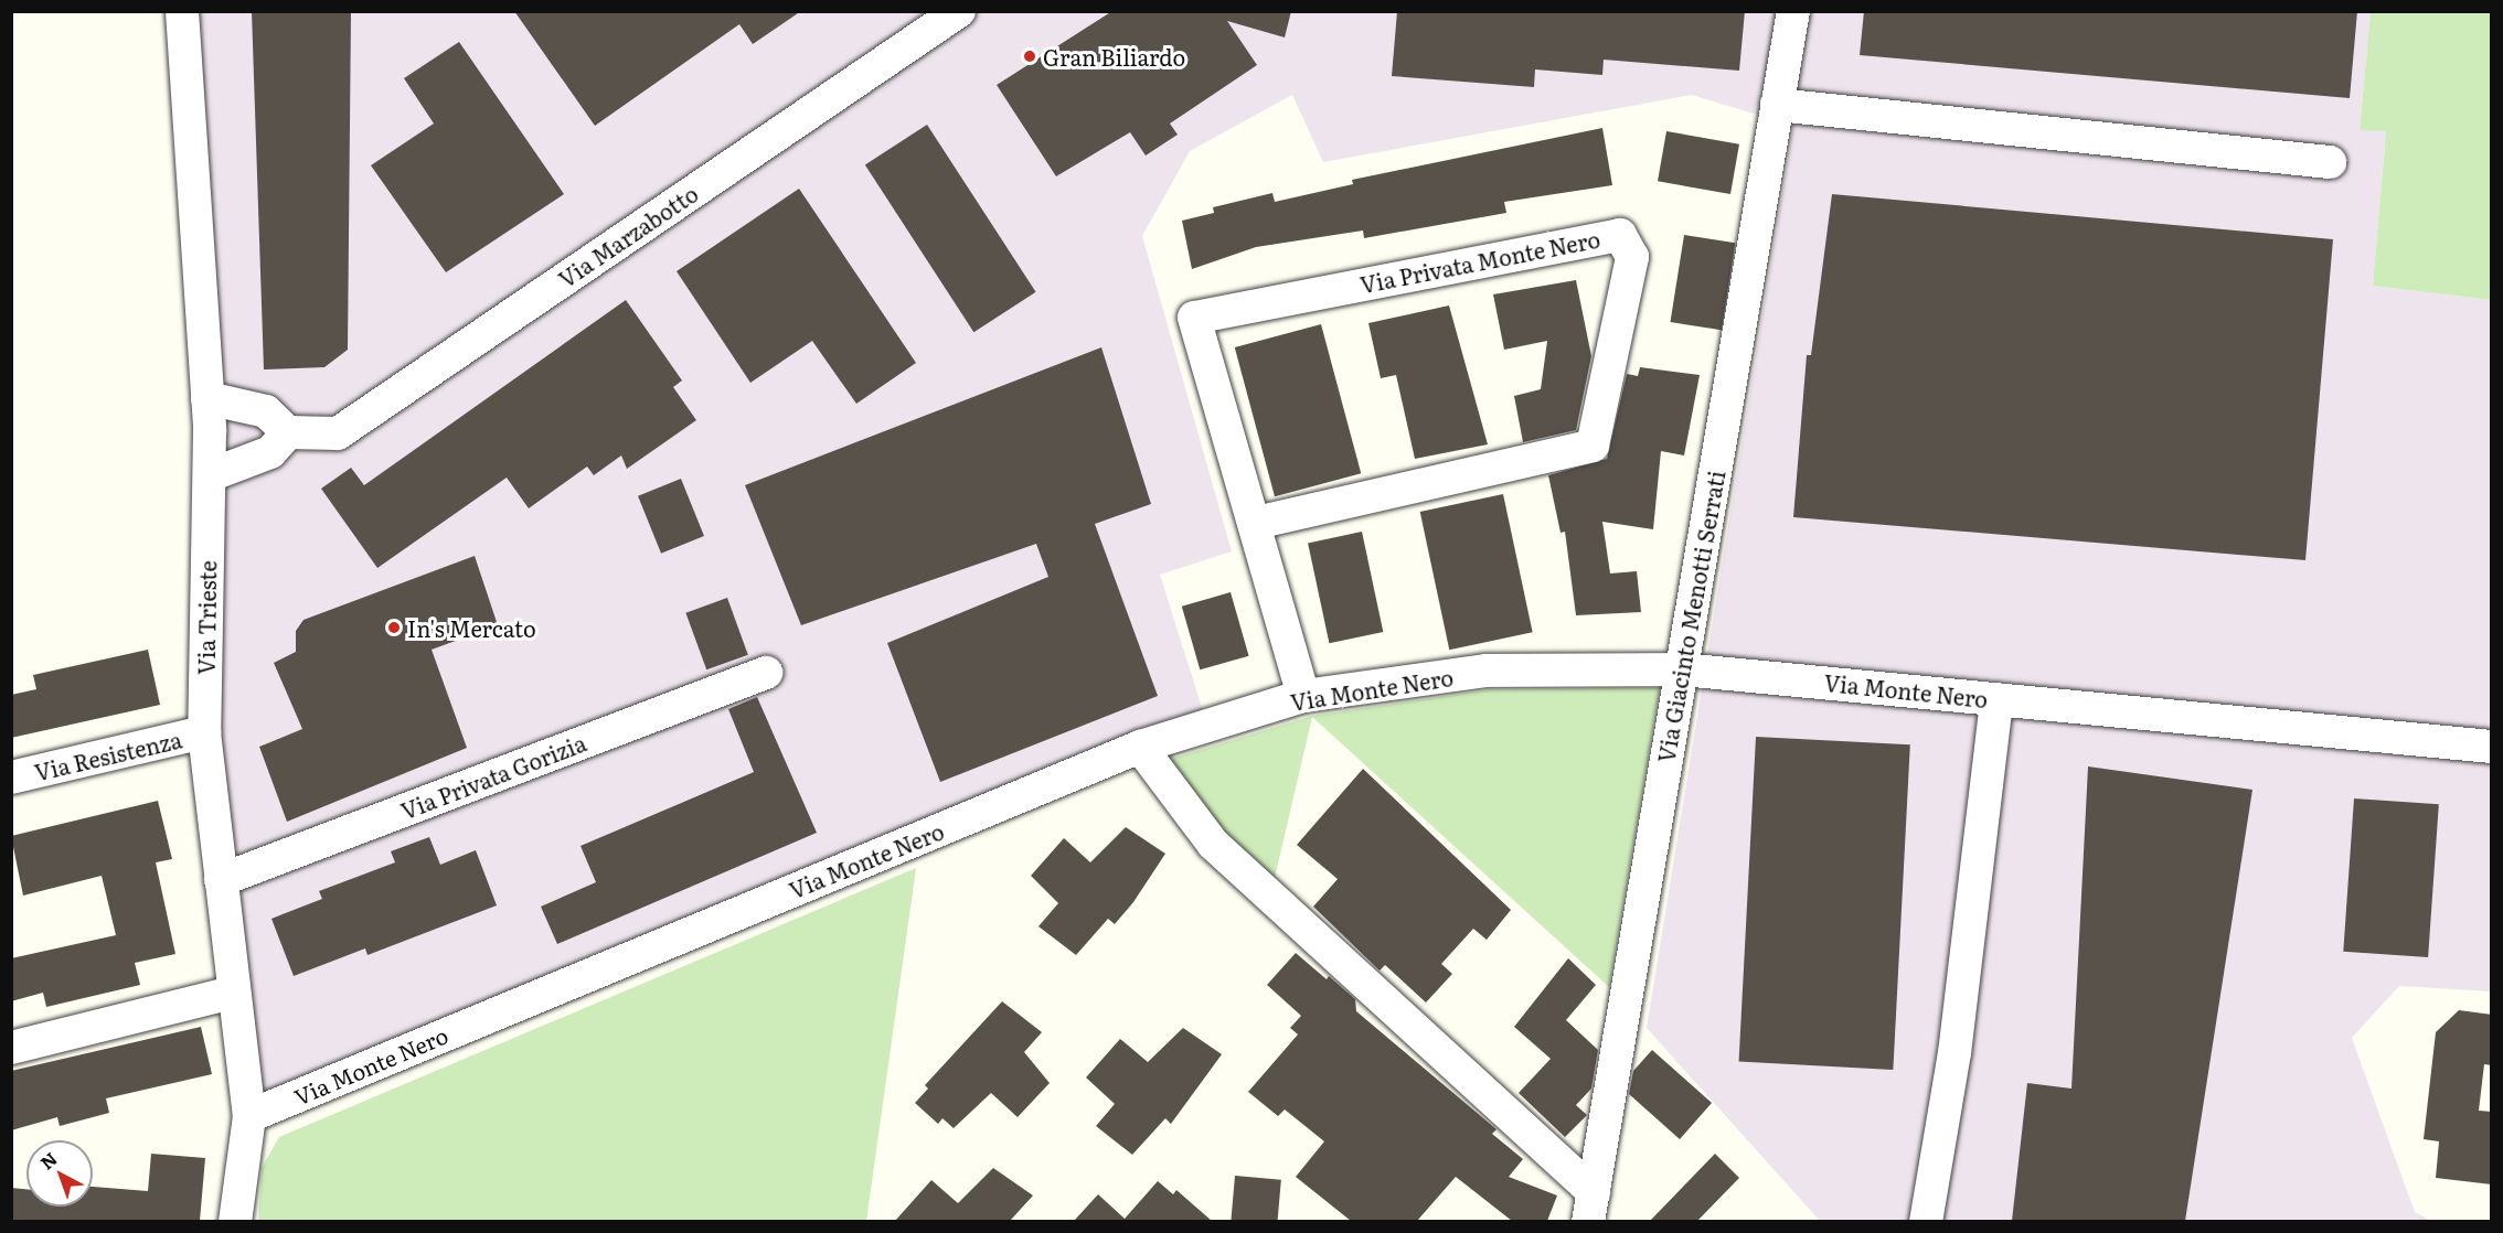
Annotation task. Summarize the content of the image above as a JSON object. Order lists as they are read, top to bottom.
{
  "streets": {
    "street": [
      "Via Marzabotto",
      "Via Privata Monte Nero",
      "Via Giacinto Menotti Serrati",
      "Via Trieste",
      "Via Monte Nero",
      "Via Resistenza",
      "Via Privata Gorizia"
    ]
  },
  "crossings": [
    ["Via Privata Monte Nero", "Via Monte Nero"],
    ["Via Giacinto Menotti Serrati", "Via Monte Nero"],
    ["Via Trieste", "Via Monte Nero"],
    ["Via Trieste", "Via Resistenza"],
    ["Via Trieste", "Via Privata Gorizia"]
  ],
  "places": ["Gran Biliardo", "In's Mercato"],
  "north": "top left"
}
